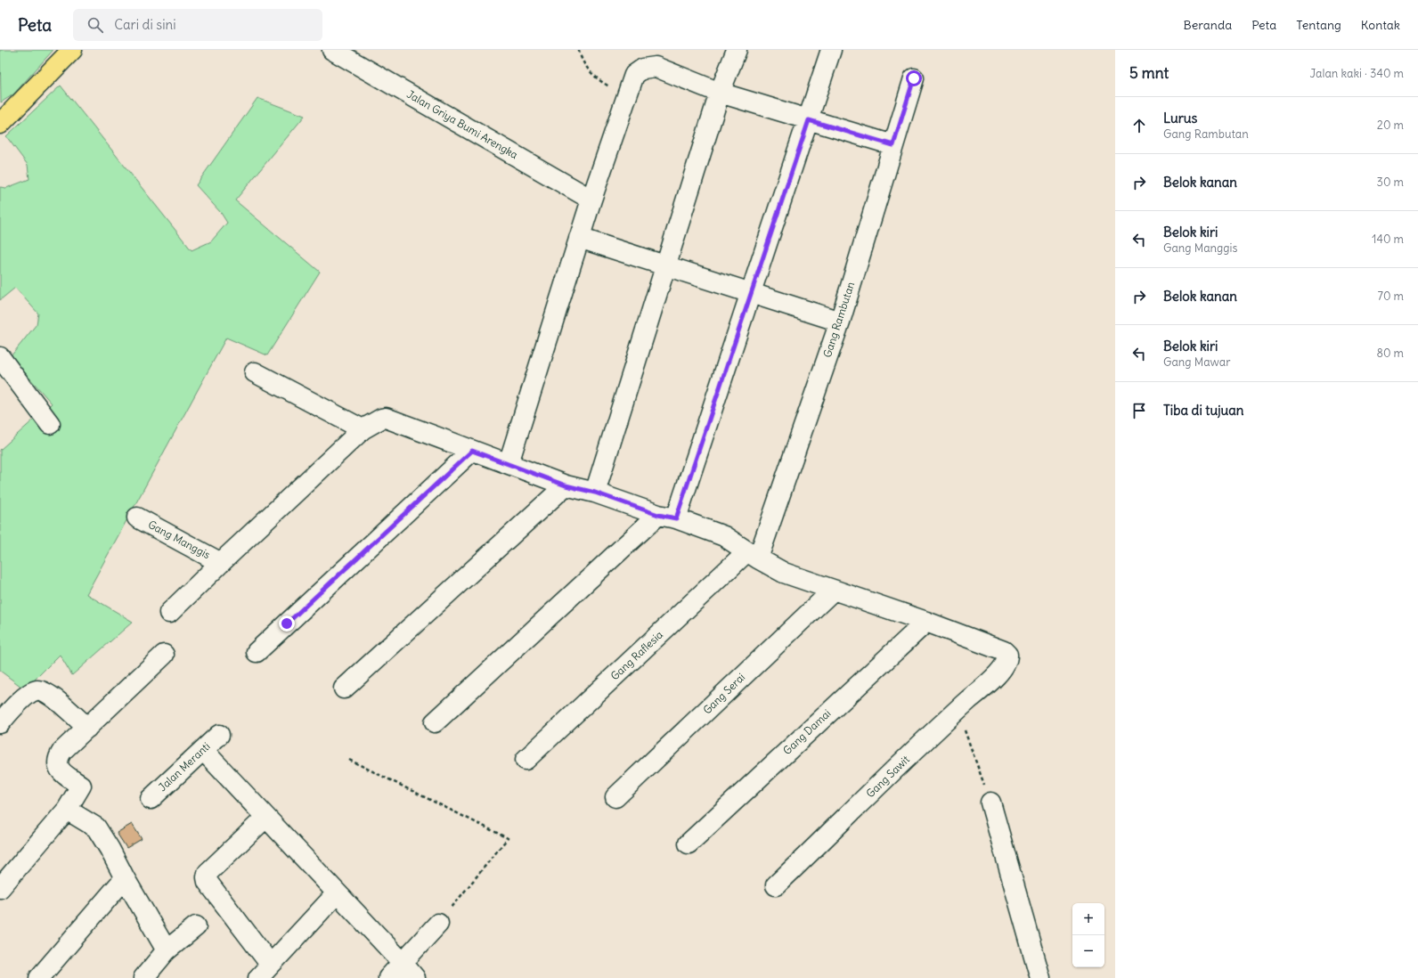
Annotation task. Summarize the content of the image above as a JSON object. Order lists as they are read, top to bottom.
{
  "streets": {
    "street": [
      "Jalan Griya Bumi Arengka",
      "Gang Rambutan",
      "Gang Manggis",
      "Gang Raflesia",
      "Gang Serai",
      "Gang Damai",
      "Jalan Meranti",
      "Gang Sawit"
    ]
  },
  "crossings": [
    ["Gang Rambutan", "Gang Raflesia"],
    ["Gang Damai", "Gang Sawit"]
  ],
  "page": {
    "header": "Peta",
    "search": "Cari di sini",
    "nav": [
      "Beranda",
      "Peta",
      "Tentang",
      "Kontak"
    ],
    "heading": ["5 mnt", "Jalan kaki · 340 m"],
    "list": [
      ["Lurus", "Gang Rambutan", "20 m"],
      ["Belok kanan", "30 m"],
      ["Belok kiri", "Gang Manggis", "140 m"],
      ["Belok kanan", "70 m"],
      ["Belok kiri", "Gang Mawar", "80 m"],
      "Tiba di tujuan"
    ],
    "map_buttons": ["+", "−"]
  }
}
